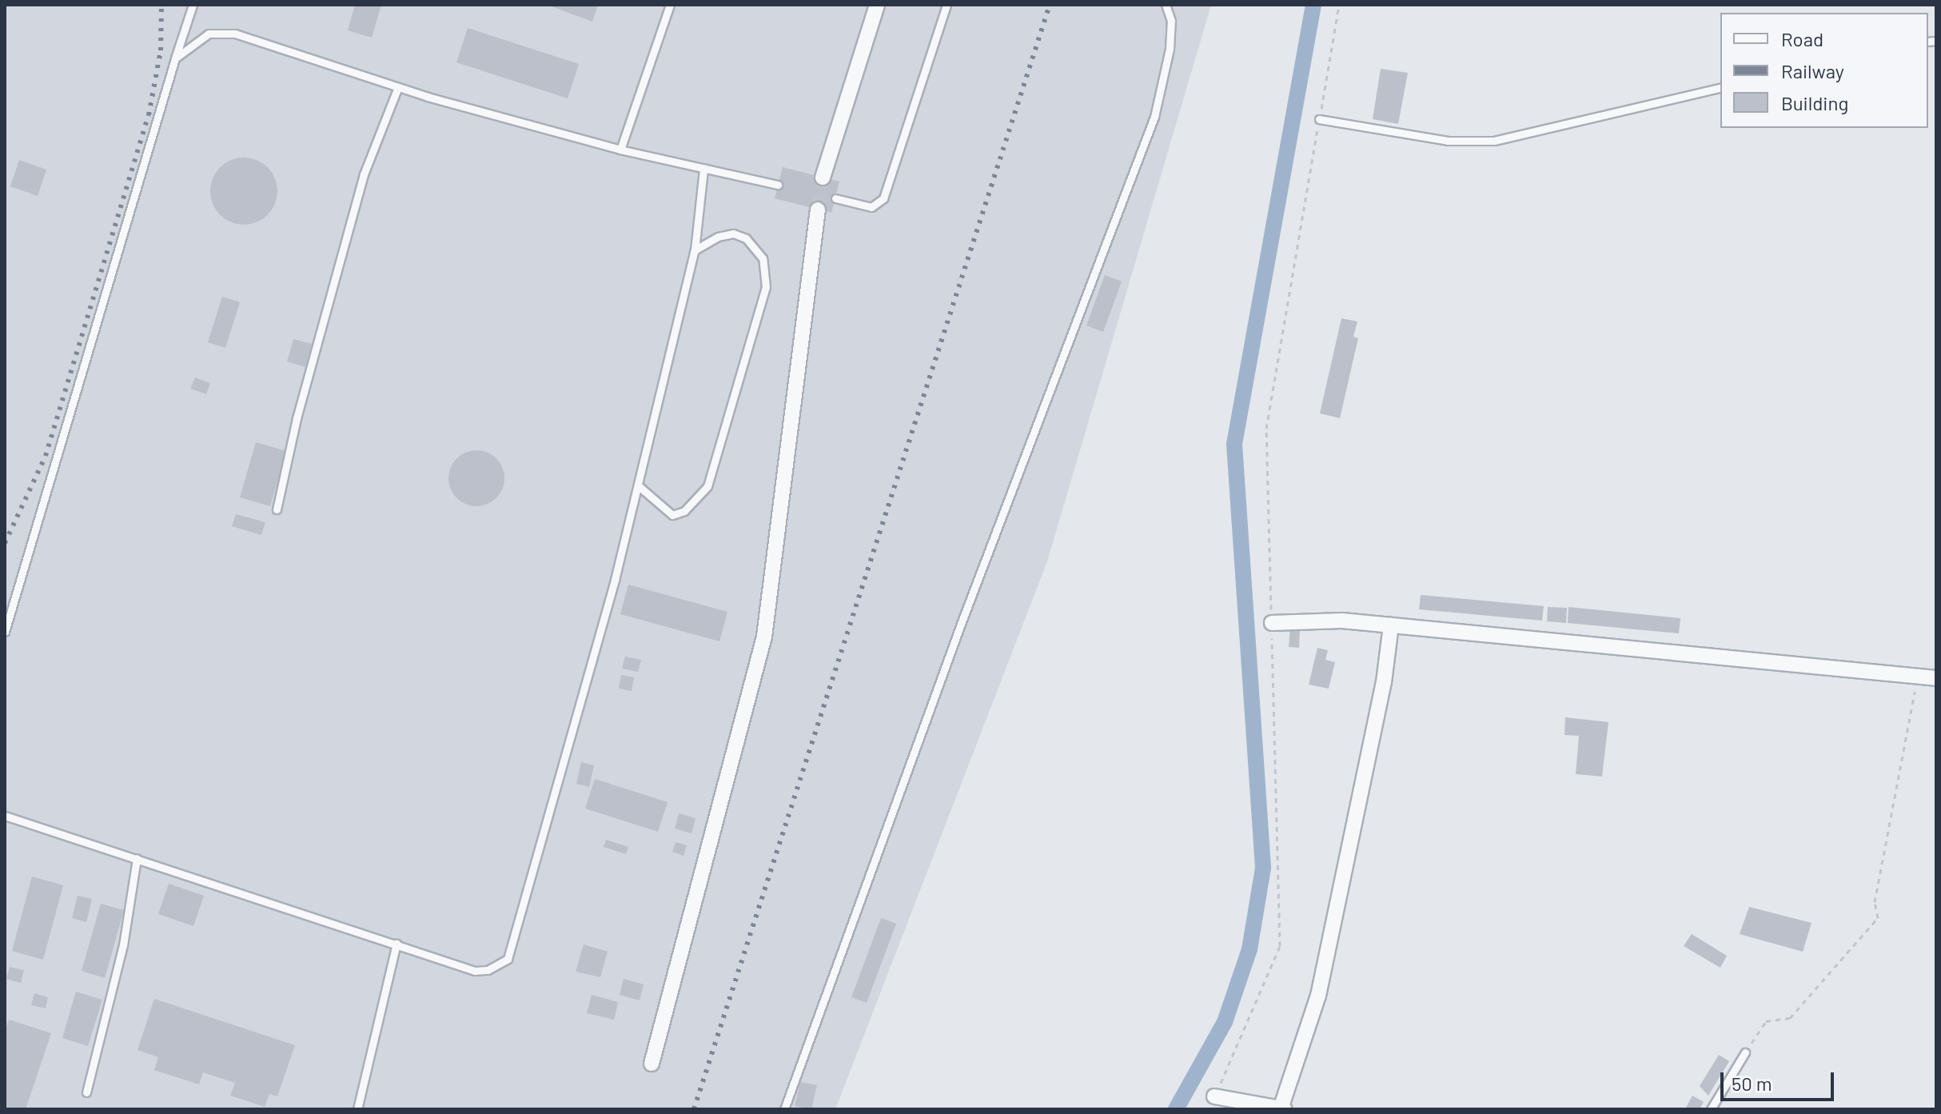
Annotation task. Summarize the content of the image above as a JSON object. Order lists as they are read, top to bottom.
{
  "legend": ["Road", "Railway", "Building"],
  "scale_bar": "50 m"
}
